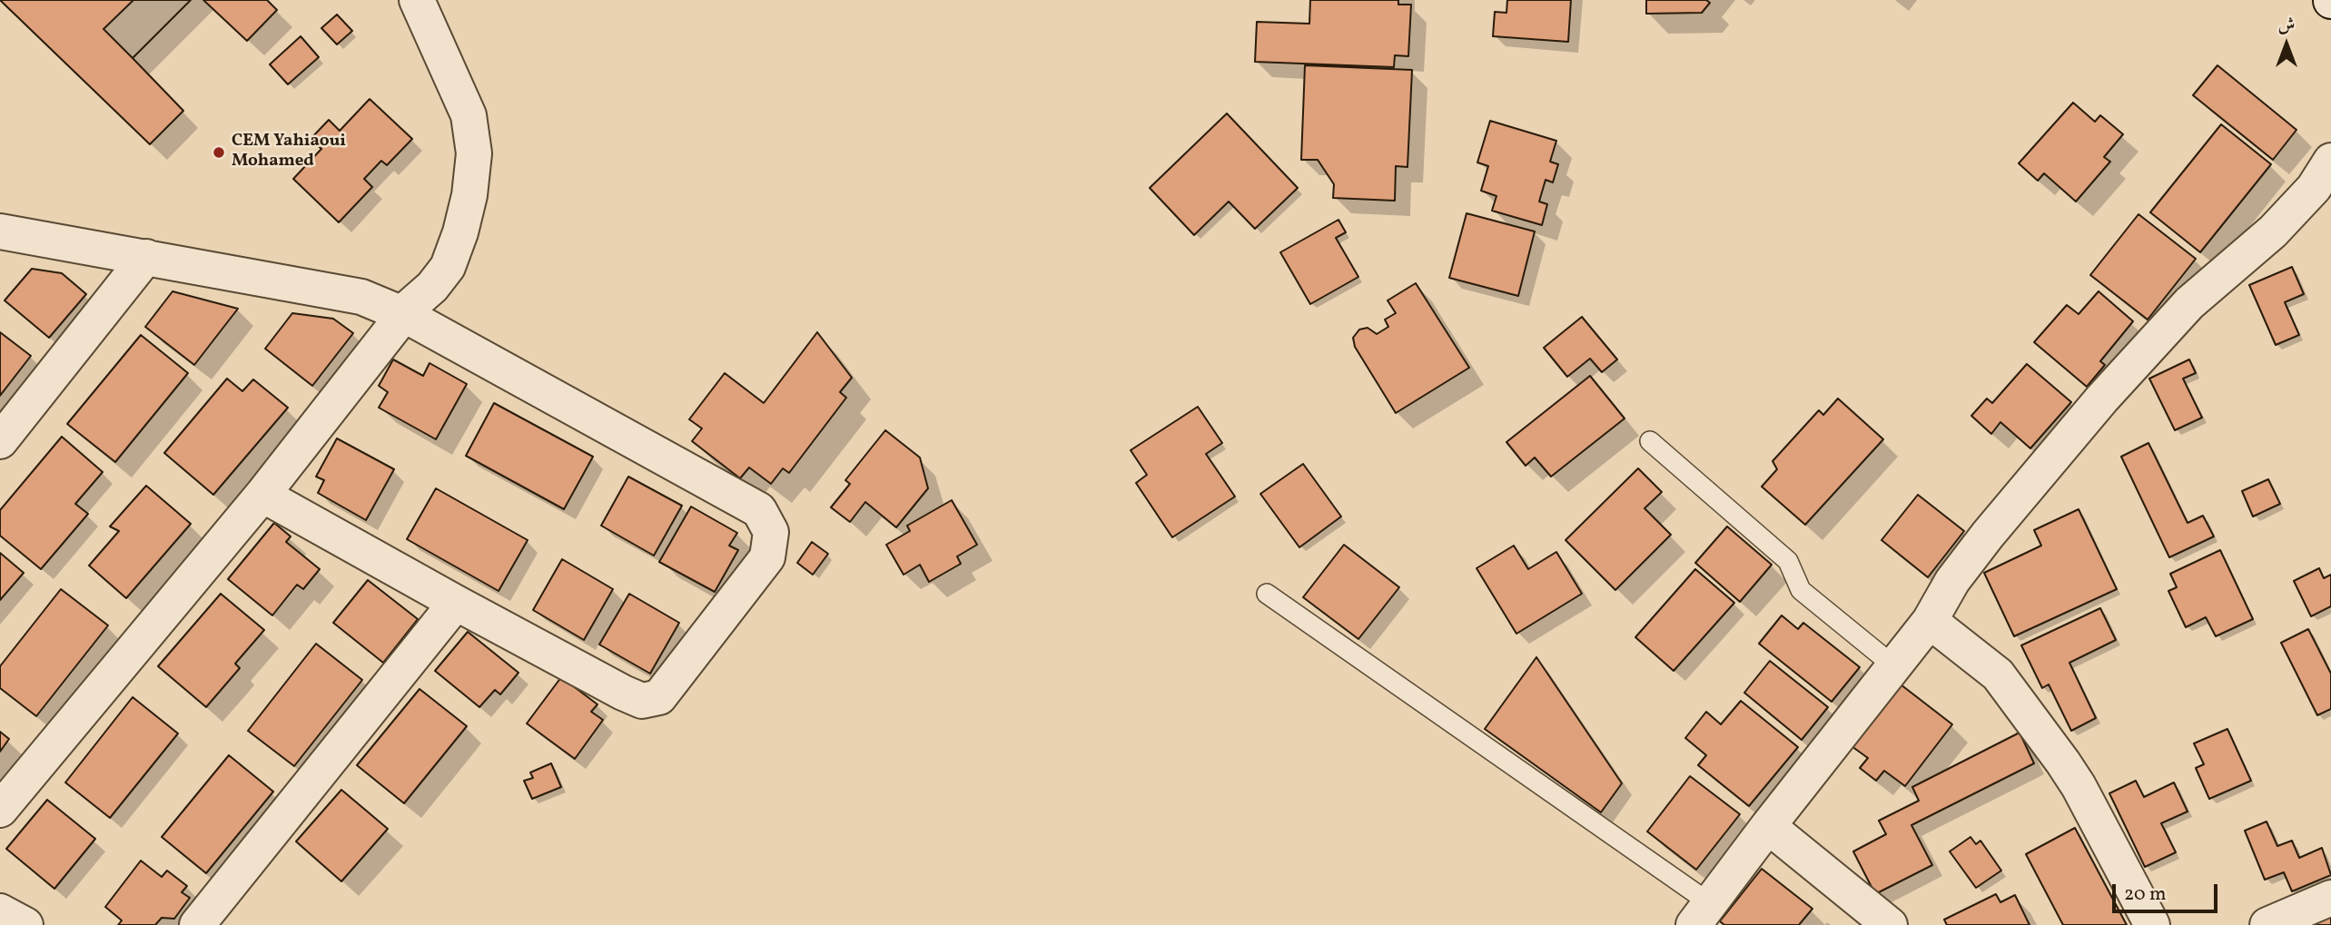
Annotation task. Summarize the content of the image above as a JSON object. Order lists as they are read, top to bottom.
{
  "places": ["CEM Yahiaoui Mohamed"],
  "scale_bar": "20 m",
  "north": "top"
}
